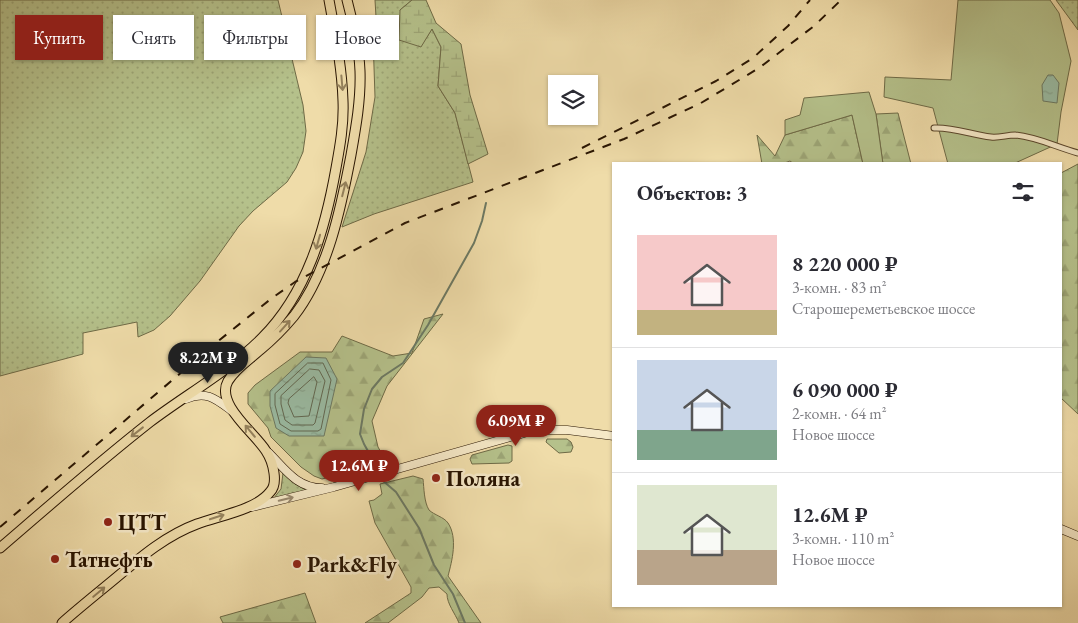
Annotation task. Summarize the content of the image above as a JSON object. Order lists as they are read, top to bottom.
{
  "places": [
    "Поляна",
    "ЦТТ",
    "Татнефть",
    "Park&Fly"
  ],
  "page": {
    "chip": [
      "Купить",
      "Снять",
      "Фильтры",
      "Новое"
    ],
    "heading": "Объектов: 3",
    "list": [
      {
        "name": "8 220 000 ₽",
        "note": "3-комн. · 83 m² · Старошереметьевское шоссе"
      },
      {
        "name": "6 090 000 ₽",
        "note": "2-комн. · 64 m² · Новое шоссе"
      },
      {
        "name": "12.6M ₽",
        "note": "3-комн. · 110 m² · Новое шоссе"
      }
    ],
    "price": ["8.22M ₽", "6.09M ₽", "12.6M ₽"]
  }
}
